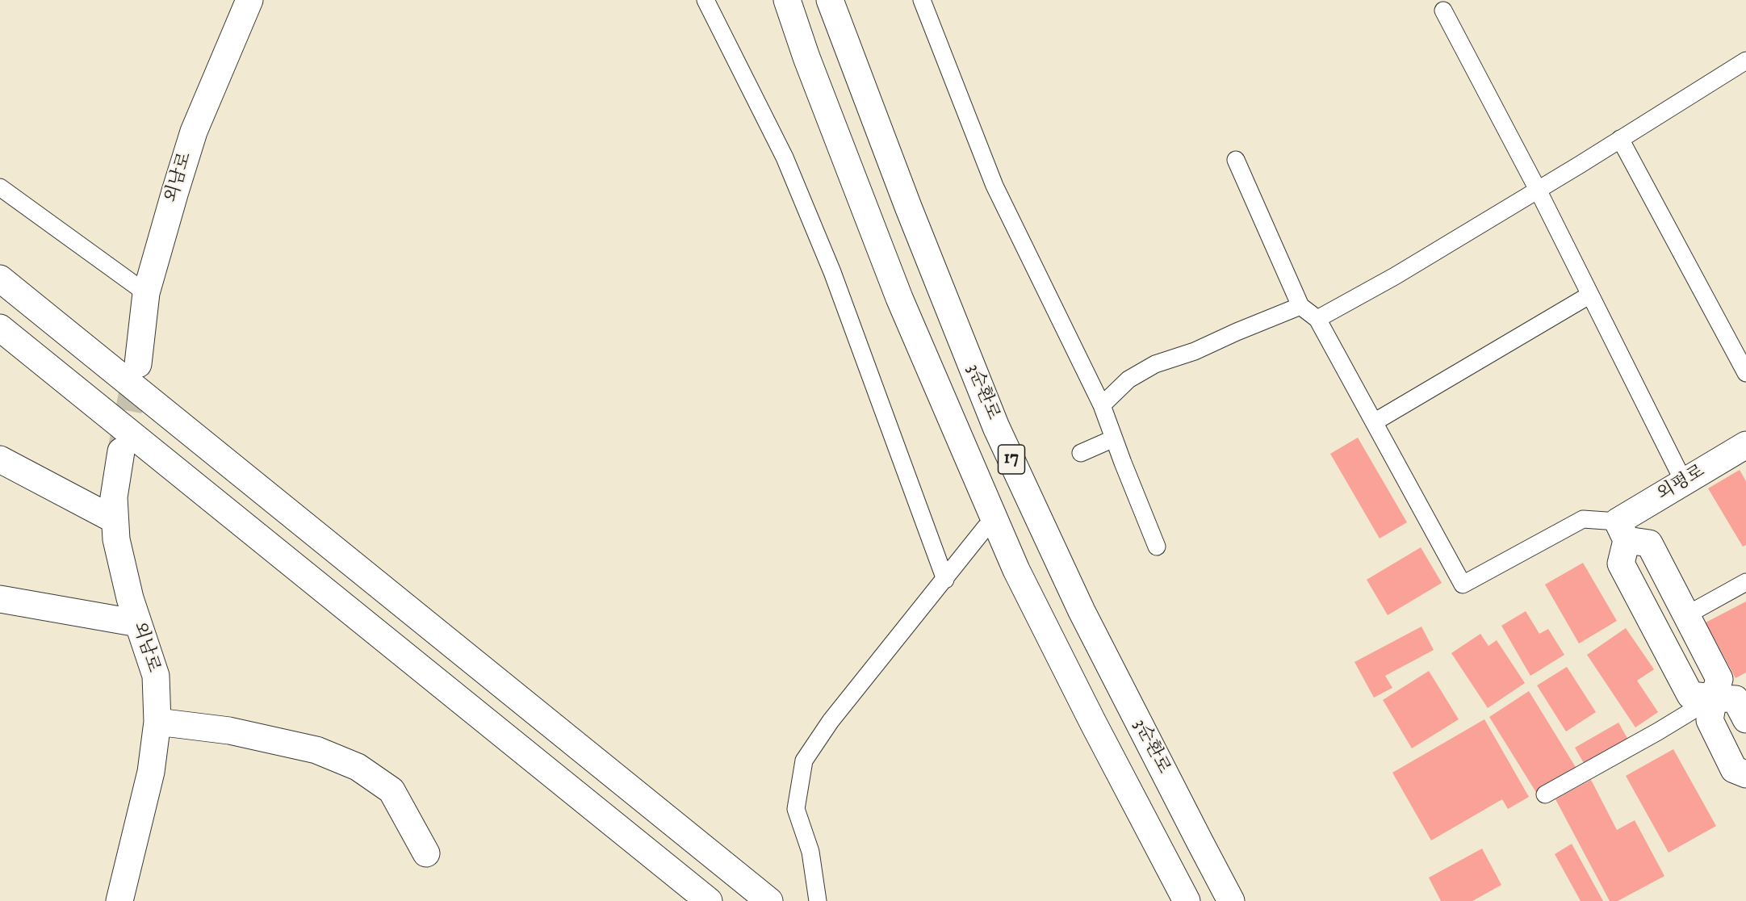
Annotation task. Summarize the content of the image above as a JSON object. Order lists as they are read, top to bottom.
{
  "streets": {
    "main road": [
      "외남로",
      "3순환로",
      "17",
      "외평로"
    ]
  }
}
